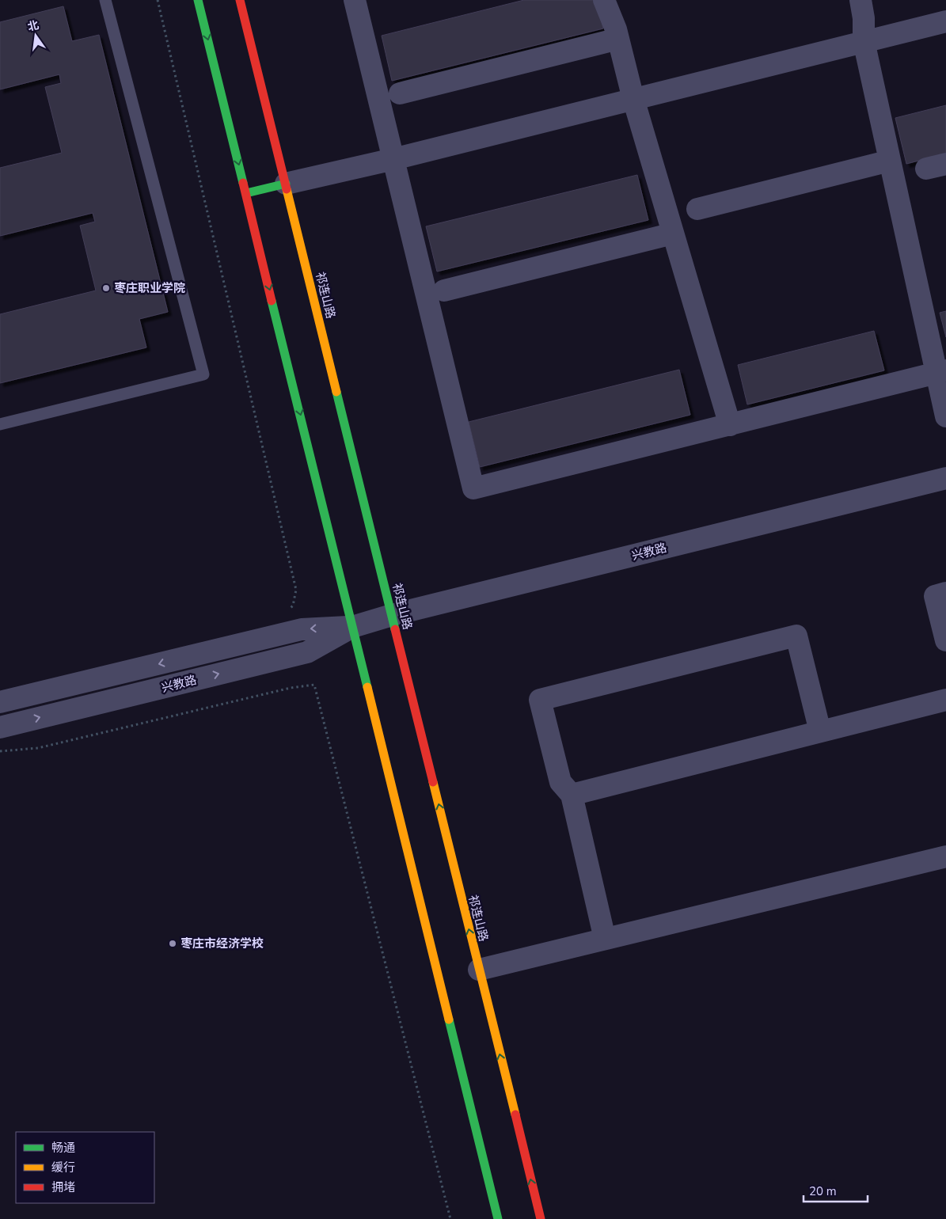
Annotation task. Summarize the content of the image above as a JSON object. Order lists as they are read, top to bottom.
{
  "streets": {
    "main road": ["祁连山路"],
    "street": ["兴教路"]
  },
  "crossings": [
    ["祁连山路", "兴教路"]
  ],
  "places": ["枣庄职业学院", "枣庄市经济学校"],
  "legend": ["畅通", "缓行", "拥堵"],
  "scale_bar": "20 m",
  "north": "top"
}
